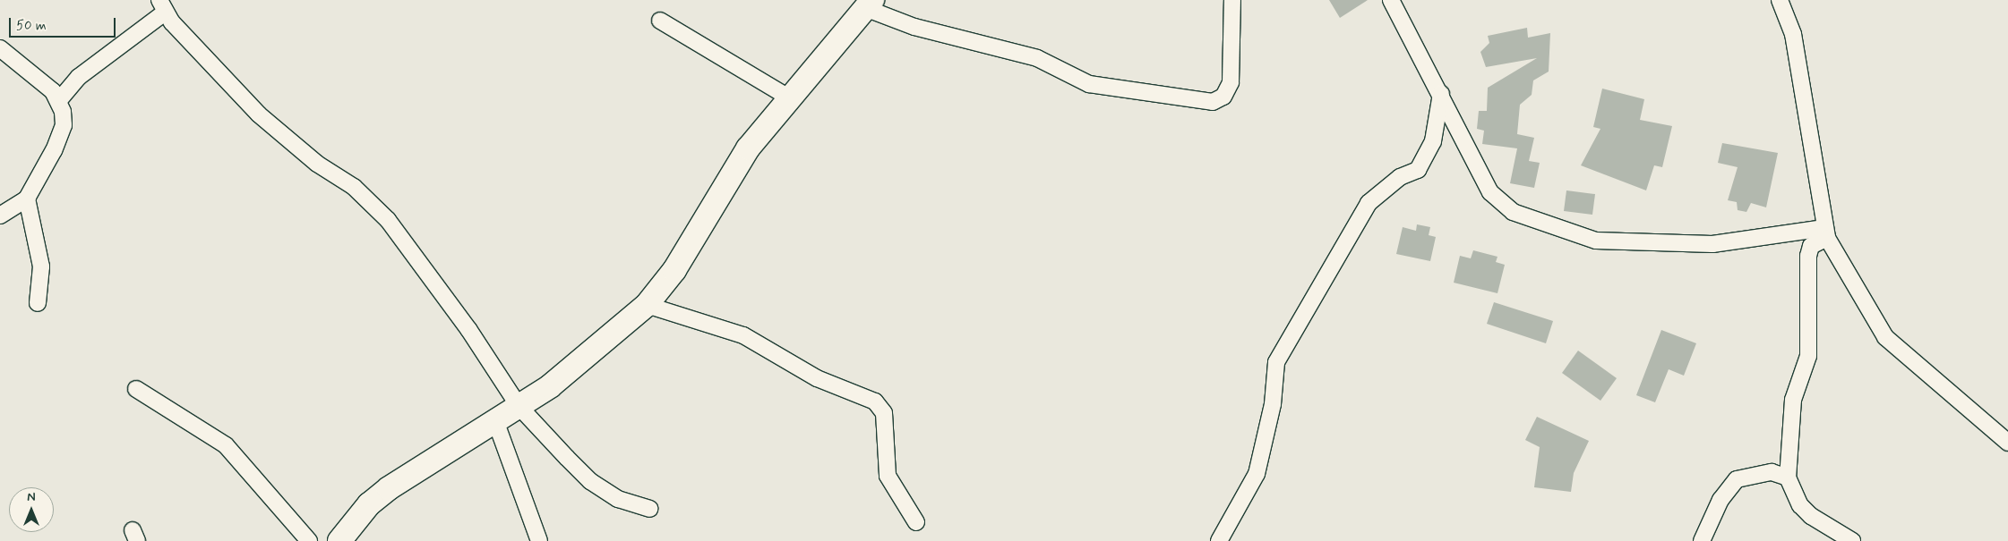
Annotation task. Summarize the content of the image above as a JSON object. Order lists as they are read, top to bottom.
{
  "scale_bar": "50 m",
  "north": "top"
}
